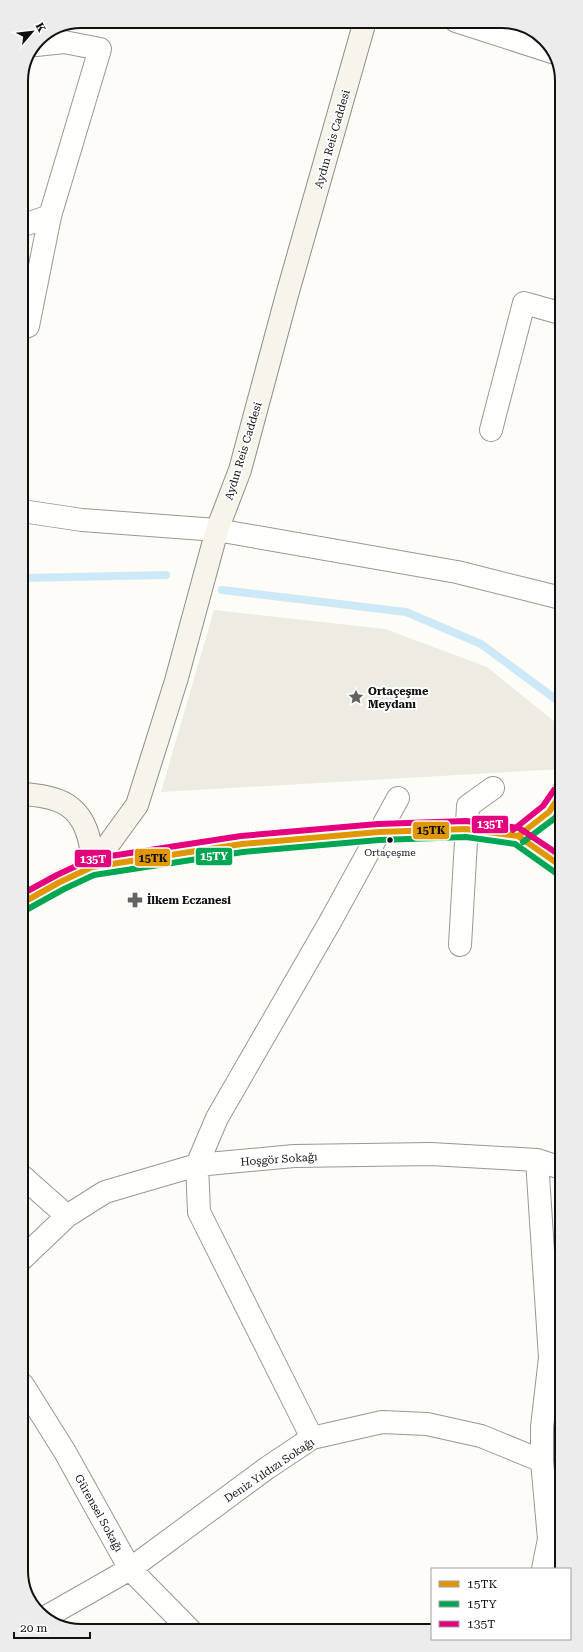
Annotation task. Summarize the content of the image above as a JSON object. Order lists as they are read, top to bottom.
{
  "streets": {
    "street": [
      "Aydın Reis Caddesi",
      "Hoşgör Sokağı",
      "Deniz Yıldızı Sokağı",
      "Gürensel Sokağı"
    ]
  },
  "crossings": [
    ["Deniz Yıldızı Sokağı", "Gürensel Sokağı"]
  ],
  "places": {
    "place": ["Ortaçeşme Meydanı"],
    "other": ["Ortaçeşme"],
    "pharmacy": ["İlkem Eczanesi"]
  },
  "lines": ["transit line 135T", "transit line 15TK", "transit line 15TY"],
  "legend": ["15TK", "15TY", "135T"],
  "scale_bar": "20 m",
  "north": "top right"
}
